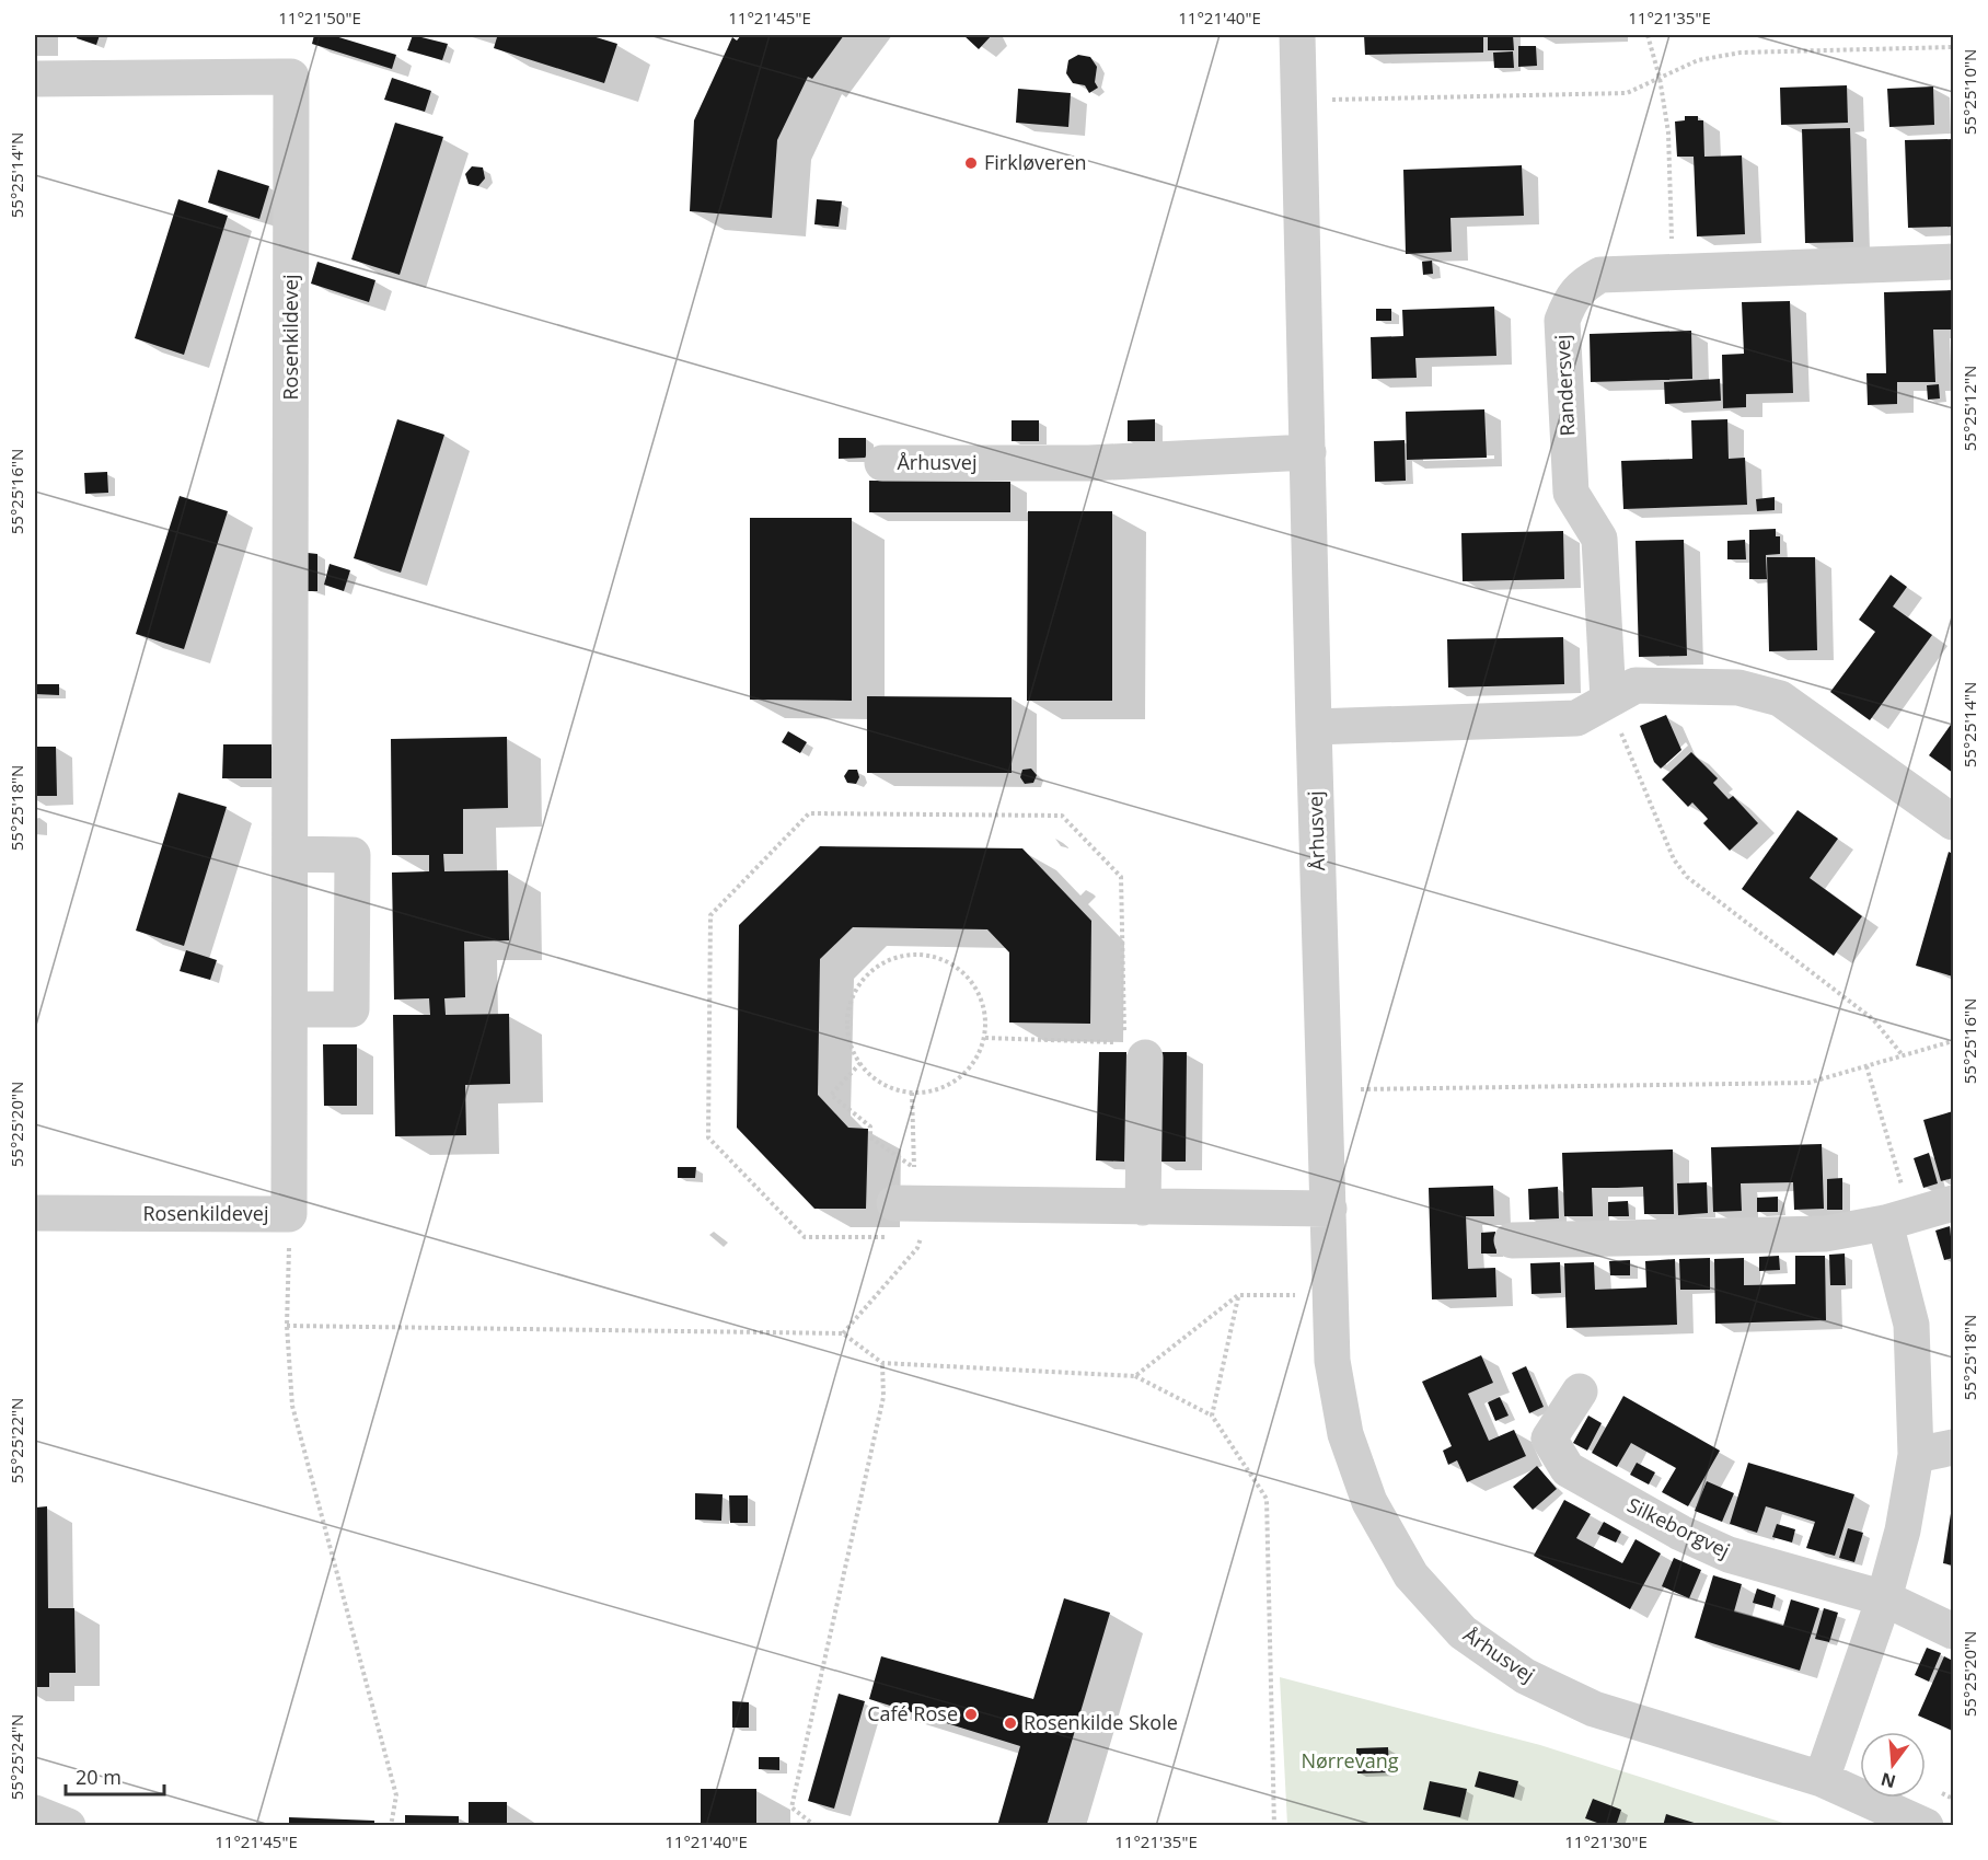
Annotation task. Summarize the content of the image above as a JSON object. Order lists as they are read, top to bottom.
{
  "streets": {
    "street": [
      "Rosenkildevej",
      "Randersvej",
      "Århusvej",
      "Silkeborgvej"
    ]
  },
  "parks": ["Nørrevang"],
  "places": ["Firkløveren", "Café Rose", "Rosenkilde Skole"],
  "scale_bar": "20 m",
  "north": "bottom",
  "coordinates": [
    "11°21'50\"E",
    "11°21'45\"E",
    "11°21'40\"E",
    "11°21'35\"E",
    "55°25'10\"N",
    "55°25'14\"N",
    "55°25'12\"N",
    "55°25'16\"N",
    "55°25'18\"N",
    "55°25'20\"N",
    "55°25'22\"N",
    "55°25'24\"N",
    "11°21'30\"E"
  ]
}
